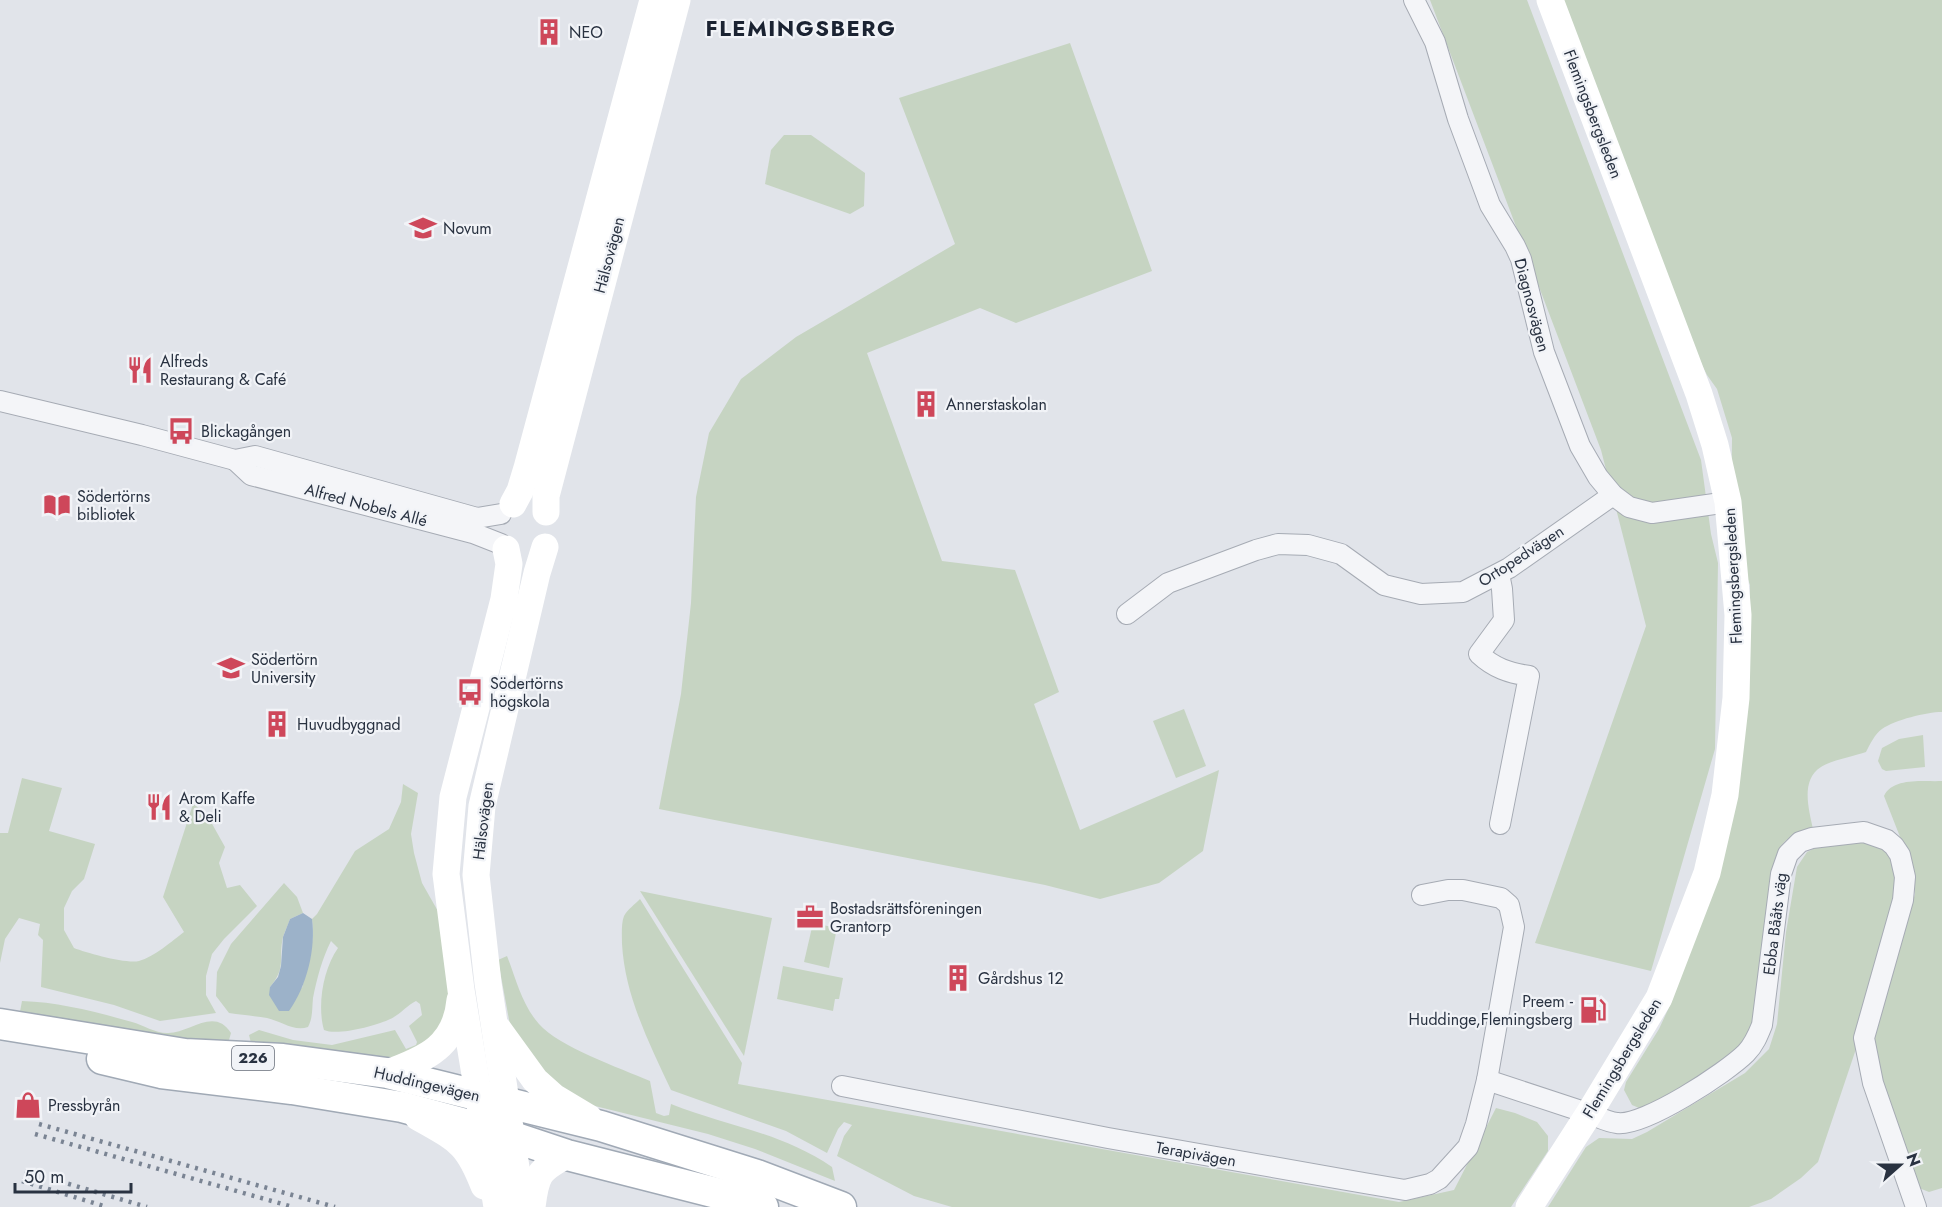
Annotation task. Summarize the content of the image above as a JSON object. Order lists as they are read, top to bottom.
{
  "streets": {
    "main road": ["226", "Huddingevägen"],
    "street": [
      "Flemingsbergsleden",
      "Hälsovägen",
      "Diagnosvägen",
      "Alfred Nobels Allé",
      "Ortopedvägen",
      "Ebba Bååts väg",
      "Terapivägen"
    ]
  },
  "crossings": [
    ["Flemingsbergsleden", "Diagnosvägen"],
    ["Flemingsbergsleden", "Ebba Bååts väg"],
    ["Hälsovägen", "Alfred Nobels Allé"],
    ["Hälsovägen", "Huddingevägen"],
    ["Diagnosvägen", "Ortopedvägen"]
  ],
  "districts": ["FLEMINGSBERG"],
  "places": {
    "building": [
      "NEO",
      "Annerstaskolan",
      "Huvudbyggnad",
      "Gårdshus 12"
    ],
    "school or university": ["Novum", "Södertörn University"],
    "restaurant": ["Alfreds Restaurang & Café", "Arom Kaffe & Deli"],
    "bus stop": ["Blickagången", "Södertörns högskola"],
    "library": ["Södertörns bibliotek"],
    "office": ["Bostadsrättsföreningen Grantorp"],
    "fuel station": ["Preem - Huddinge,Flemingsberg"],
    "shop": ["Pressbyrån"]
  },
  "scale_bar": "50 m",
  "north": "right"
}
